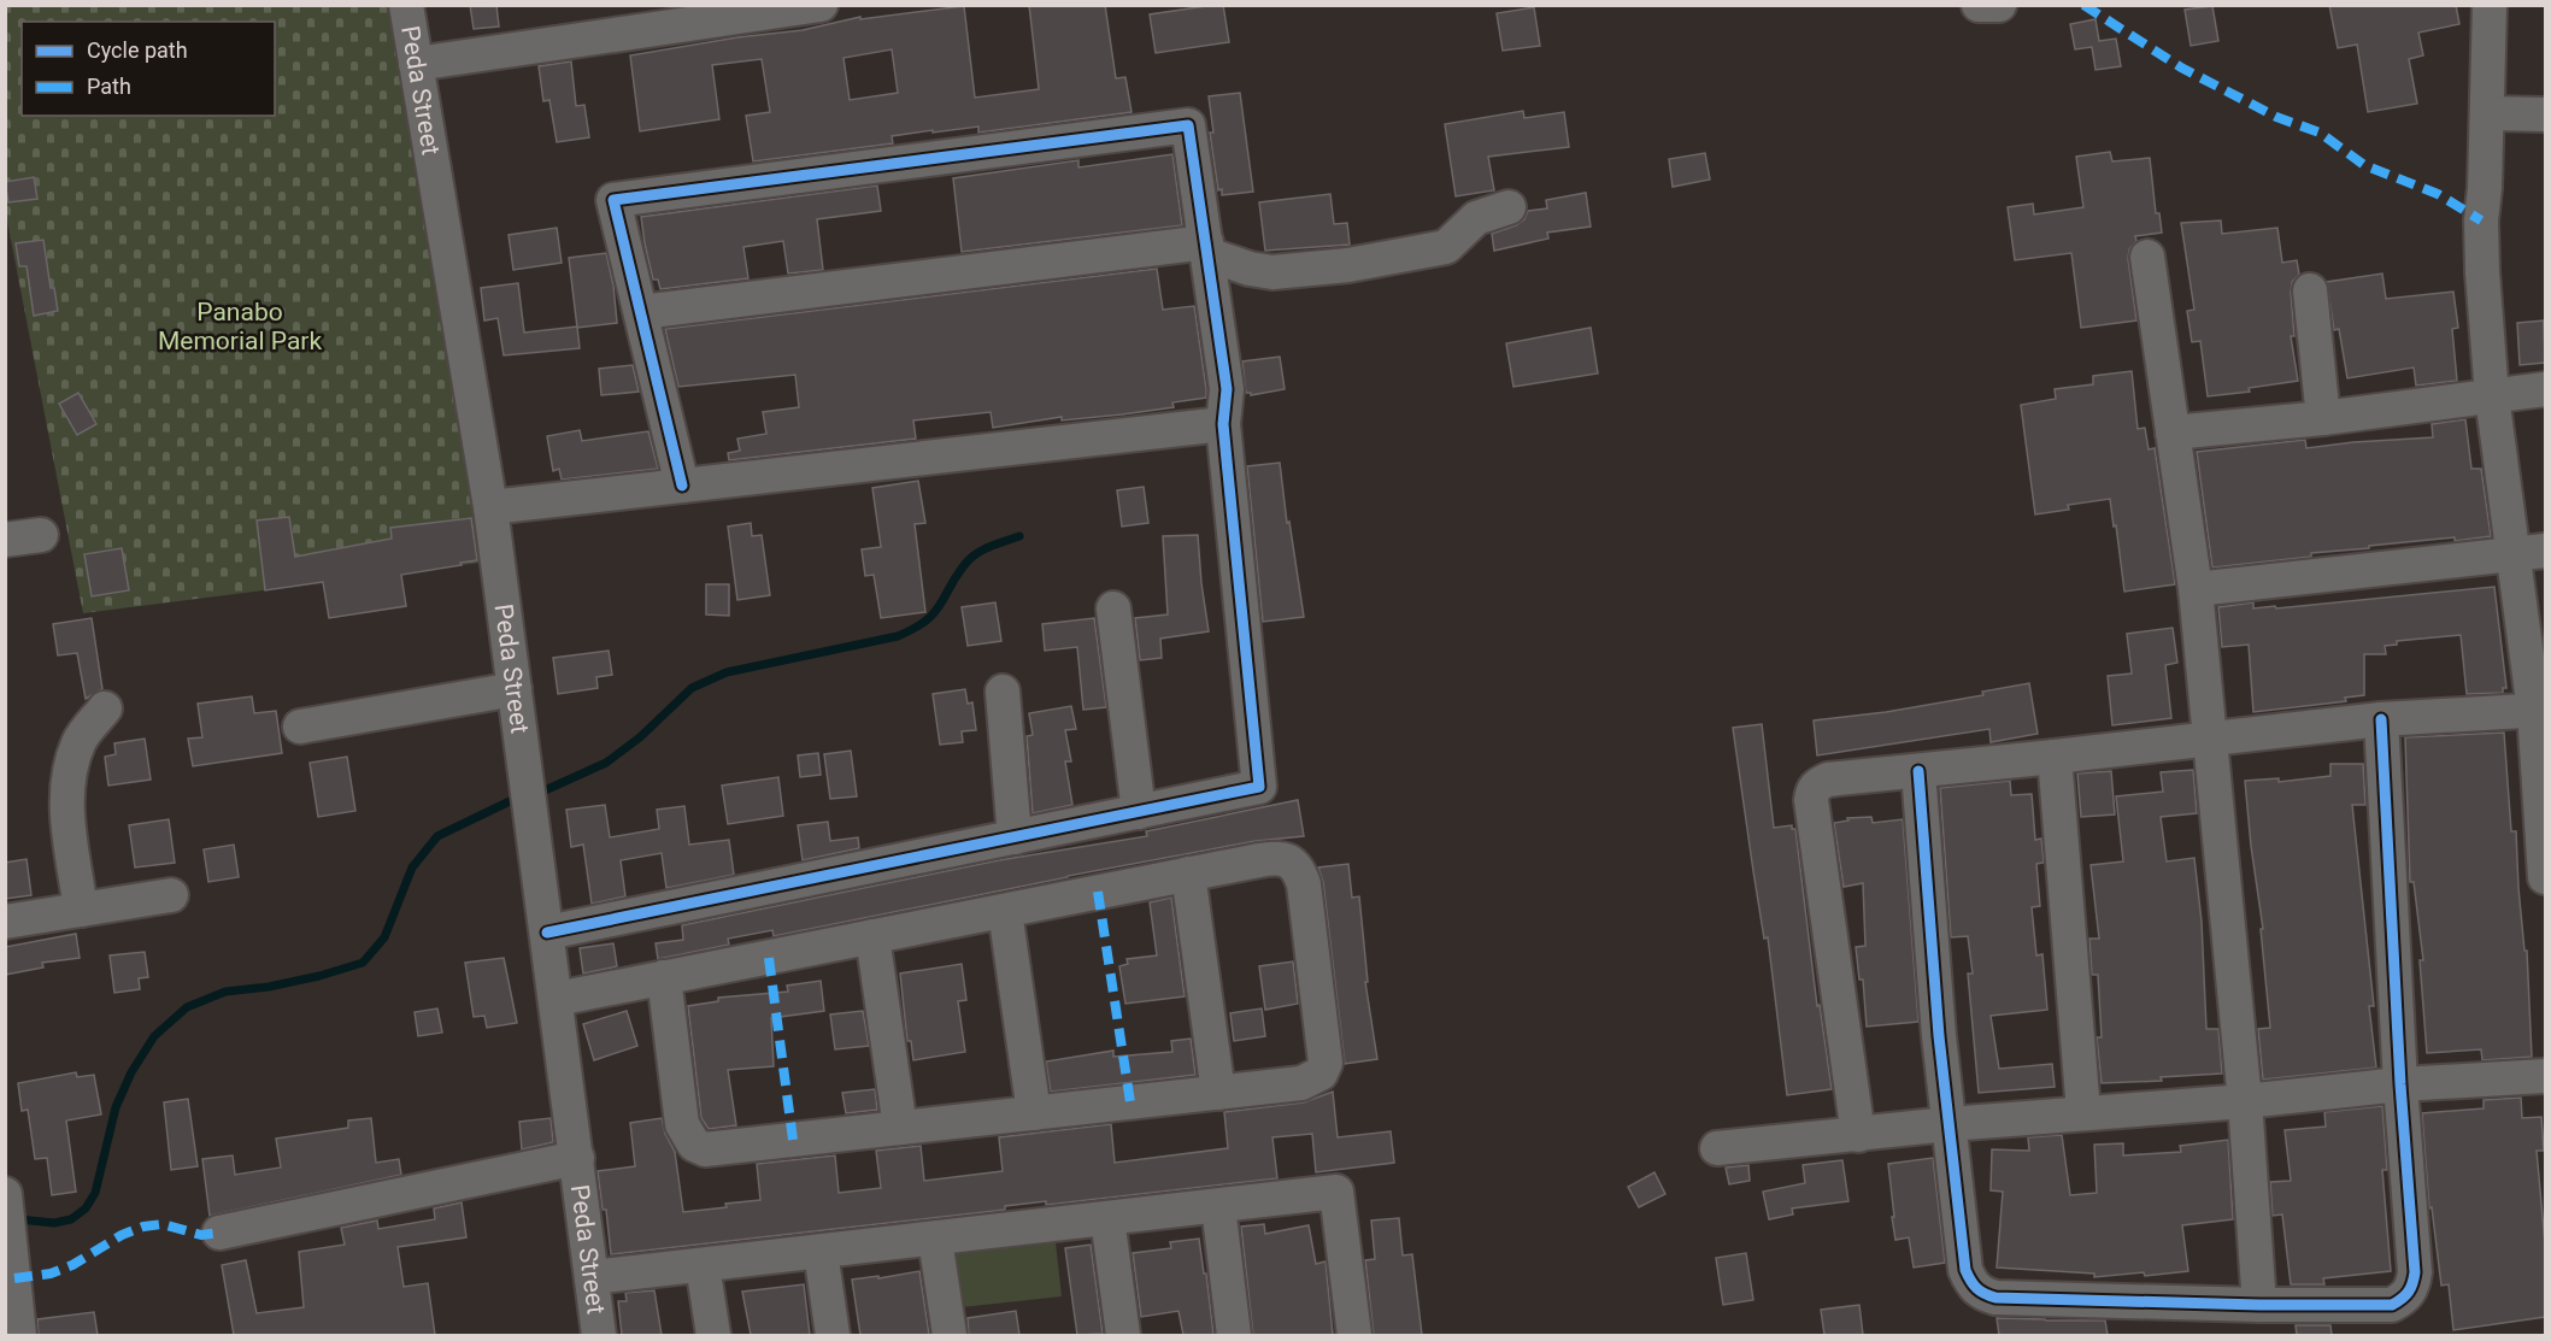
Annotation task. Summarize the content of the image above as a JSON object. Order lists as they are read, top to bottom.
{
  "streets": {
    "street": ["Peda Street"]
  },
  "parks": ["Panabo Memorial Park"],
  "legend": ["Cycle path", "Path"]
}
